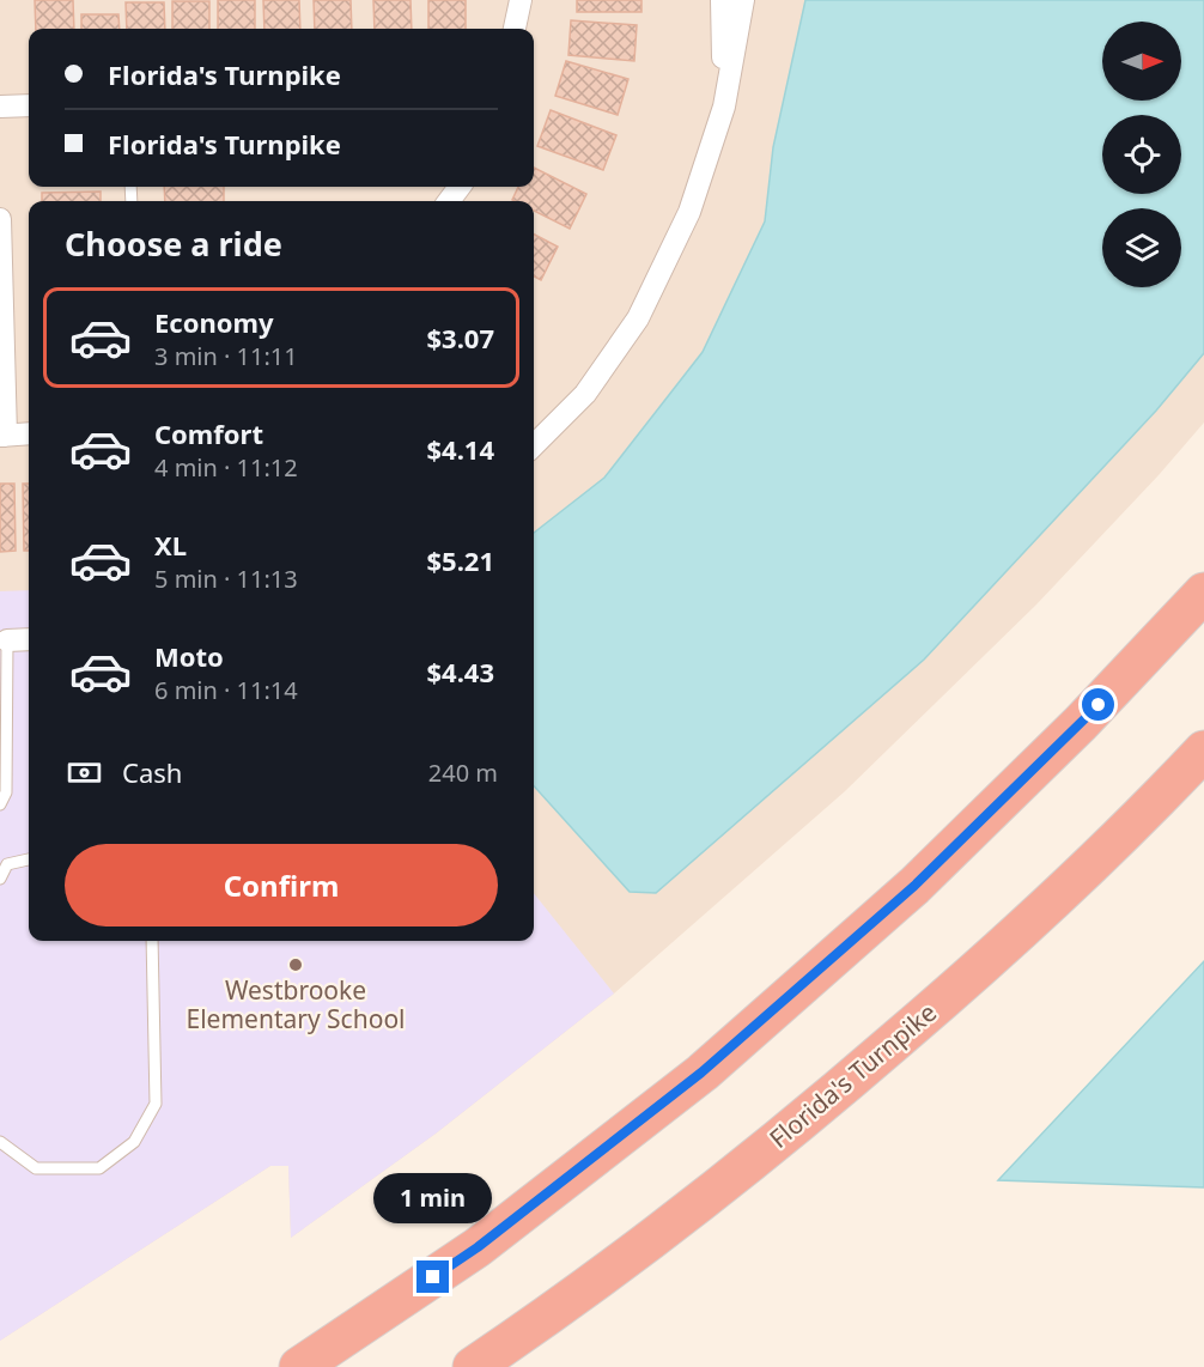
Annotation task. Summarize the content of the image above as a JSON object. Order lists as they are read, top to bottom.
{
  "streets": {
    "highway": ["Florida's Turnpike"]
  },
  "places": ["Westbrooke Elementary School"],
  "north": "right",
  "page": {
    "banner": ["Florida's Turnpike", "Florida's Turnpike"],
    "heading": "Choose a ride",
    "list": [
      {
        "name": "Economy",
        "note": "3 min · 11:11",
        "value": "$3.07"
      },
      {
        "name": "Comfort",
        "note": "4 min · 11:12",
        "value": "$4.14"
      },
      {
        "name": "XL",
        "note": "5 min · 11:13",
        "value": "$5.21"
      },
      {
        "name": "Moto",
        "note": "6 min · 11:14",
        "value": "$4.43"
      }
    ],
    "pay": ["Cash", "240 m"],
    "buttons": "Confirm",
    "bubble": "1 min"
  }
}
